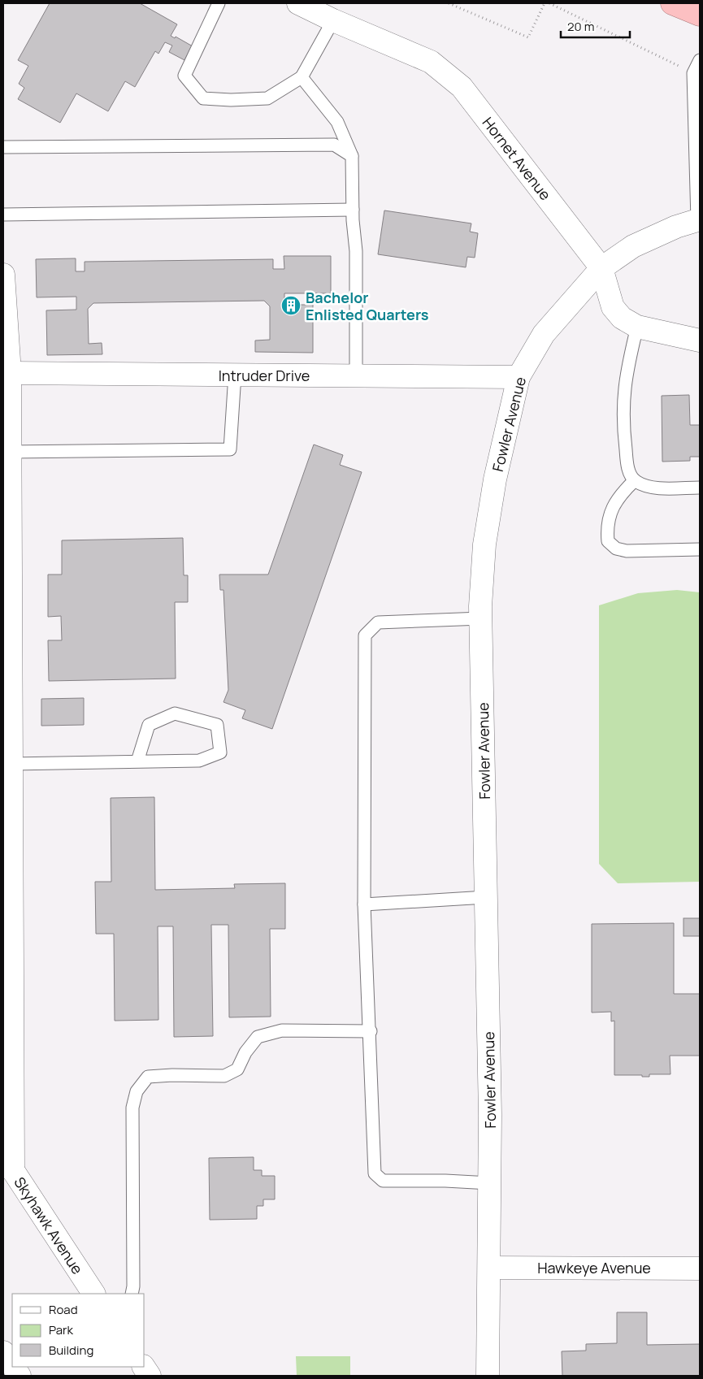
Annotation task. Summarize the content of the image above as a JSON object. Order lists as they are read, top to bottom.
{
  "streets": {
    "street": [
      "Hornet Avenue",
      "Intruder Drive",
      "Fowler Avenue",
      "Skyhawk Avenue",
      "Hawkeye Avenue"
    ]
  },
  "crossings": [
    ["Hornet Avenue", "Fowler Avenue"],
    ["Intruder Drive", "Fowler Avenue"],
    ["Fowler Avenue", "Hawkeye Avenue"]
  ],
  "places": {
    "building": ["Bachelor Enlisted Quarters"]
  },
  "legend": ["Road", "Park", "Building"],
  "scale_bar": "20 m"
}
